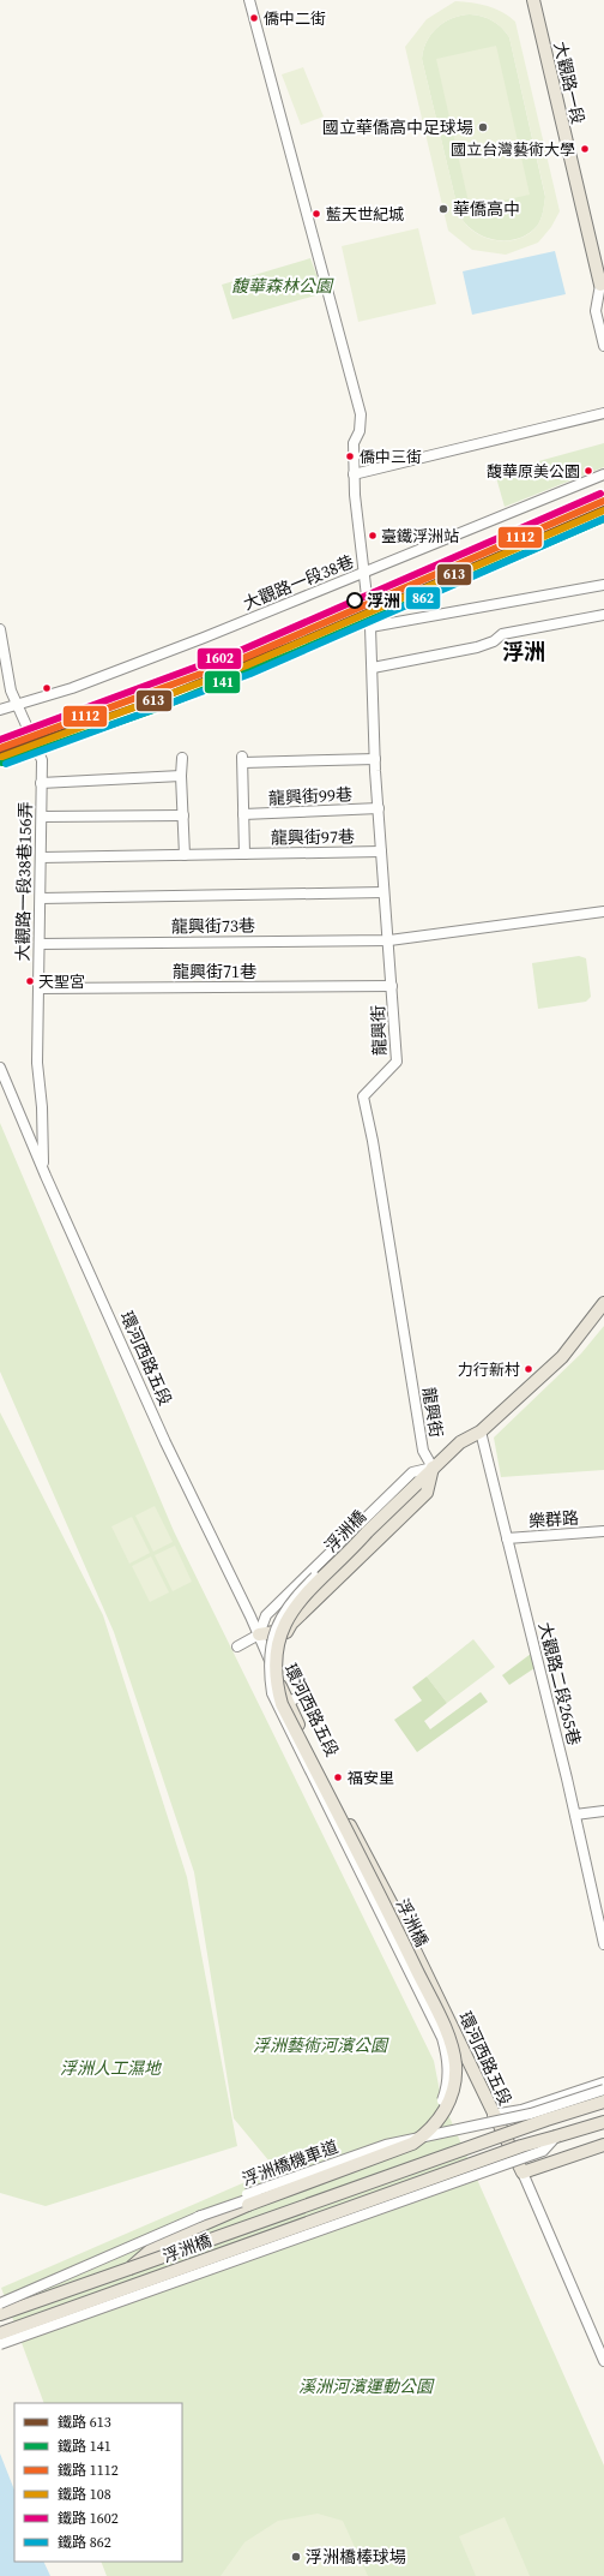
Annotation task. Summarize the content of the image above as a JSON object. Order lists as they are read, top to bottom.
{
  "streets": {
    "main road": ["大觀路一段", "環河西路五段", "浮洲橋"],
    "street": [
      "大觀路一段38巷",
      "龍興街99巷",
      "龍興街97巷",
      "大觀路一段38巷156弄",
      "龍興街73巷",
      "龍興街71巷",
      "龍興街",
      "樂群路",
      "大觀路二段265巷",
      "浮洲橋機車道"
    ]
  },
  "crossings": [
    ["大觀路一段38巷", "大觀路一段38巷156弄"],
    ["大觀路一段38巷", "龍興街"],
    ["龍興街99巷", "龍興街"],
    ["龍興街97巷", "大觀路一段38巷156弄"],
    ["龍興街97巷", "龍興街"],
    ["大觀路一段38巷156弄", "龍興街73巷"],
    ["大觀路一段38巷156弄", "龍興街71巷"],
    ["大觀路一段38巷156弄", "環河西路五段"],
    ["龍興街73巷", "龍興街"],
    ["龍興街71巷", "龍興街"],
    ["龍興街", "浮洲橋"],
    ["樂群路", "大觀路二段265巷"],
    ["浮洲橋", "大觀路二段265巷"]
  ],
  "districts": ["浮洲"],
  "parks": [
    "馥華森林公園",
    "浮洲藝術河濱公園",
    "浮洲人工濕地",
    "溪洲河濱運動公園"
  ],
  "places": [
    "僑中二街",
    "國立華僑高中足球場",
    "國立台灣藝術大學",
    "華僑高中",
    "藍天世紀城",
    "僑中三街",
    "馥華原美公園",
    "臺鐵浮洲站",
    "浮洲",
    "天聖宮",
    "力行新村",
    "福安里",
    "浮洲橋棒球場"
  ],
  "lines": [
    "rail line 1602",
    "rail line 1112",
    "rail line 613",
    "rail line 108",
    "rail line 141",
    "rail line 862"
  ],
  "legend": [
    "鐵路 613",
    "鐵路 141",
    "鐵路 1112",
    "鐵路 108",
    "鐵路 1602",
    "鐵路 862"
  ]
}
